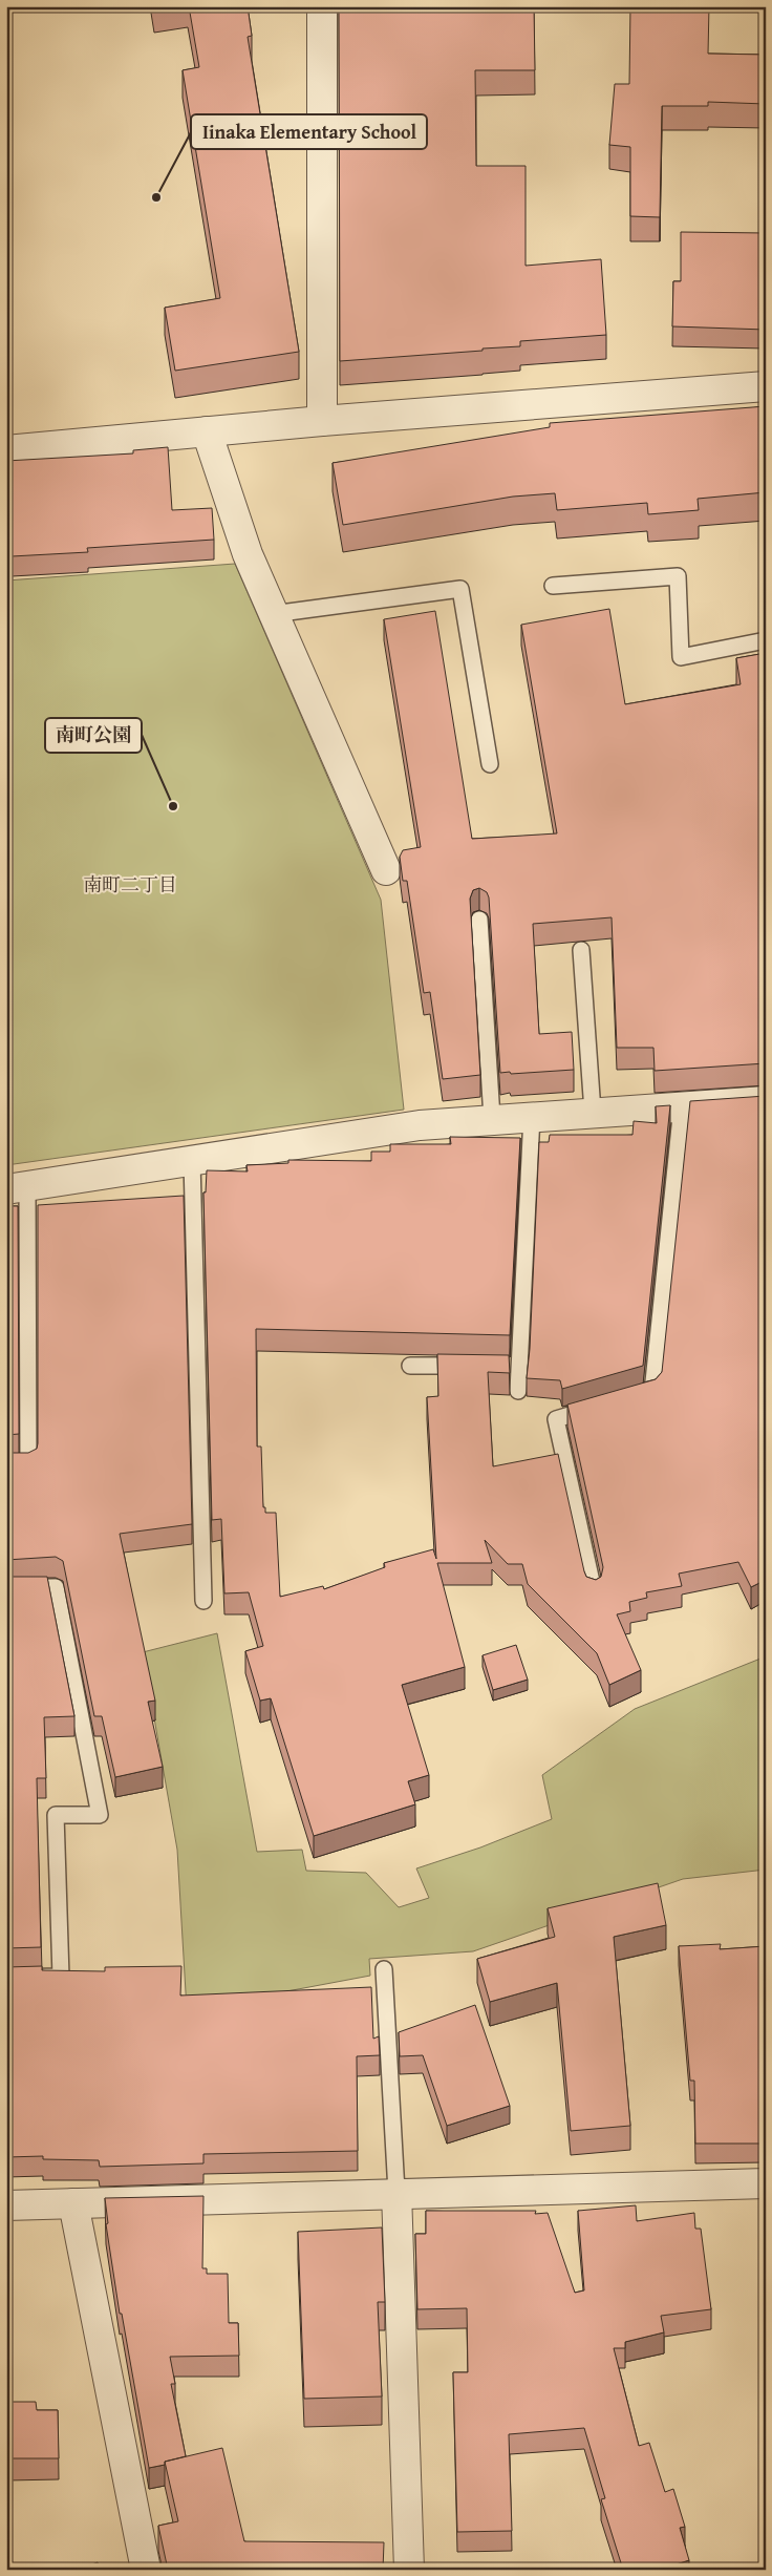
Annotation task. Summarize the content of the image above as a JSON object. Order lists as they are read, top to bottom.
{
  "districts": ["南町二丁目"],
  "places": ["Iinaka Elementary School", "南町公園"]
}
